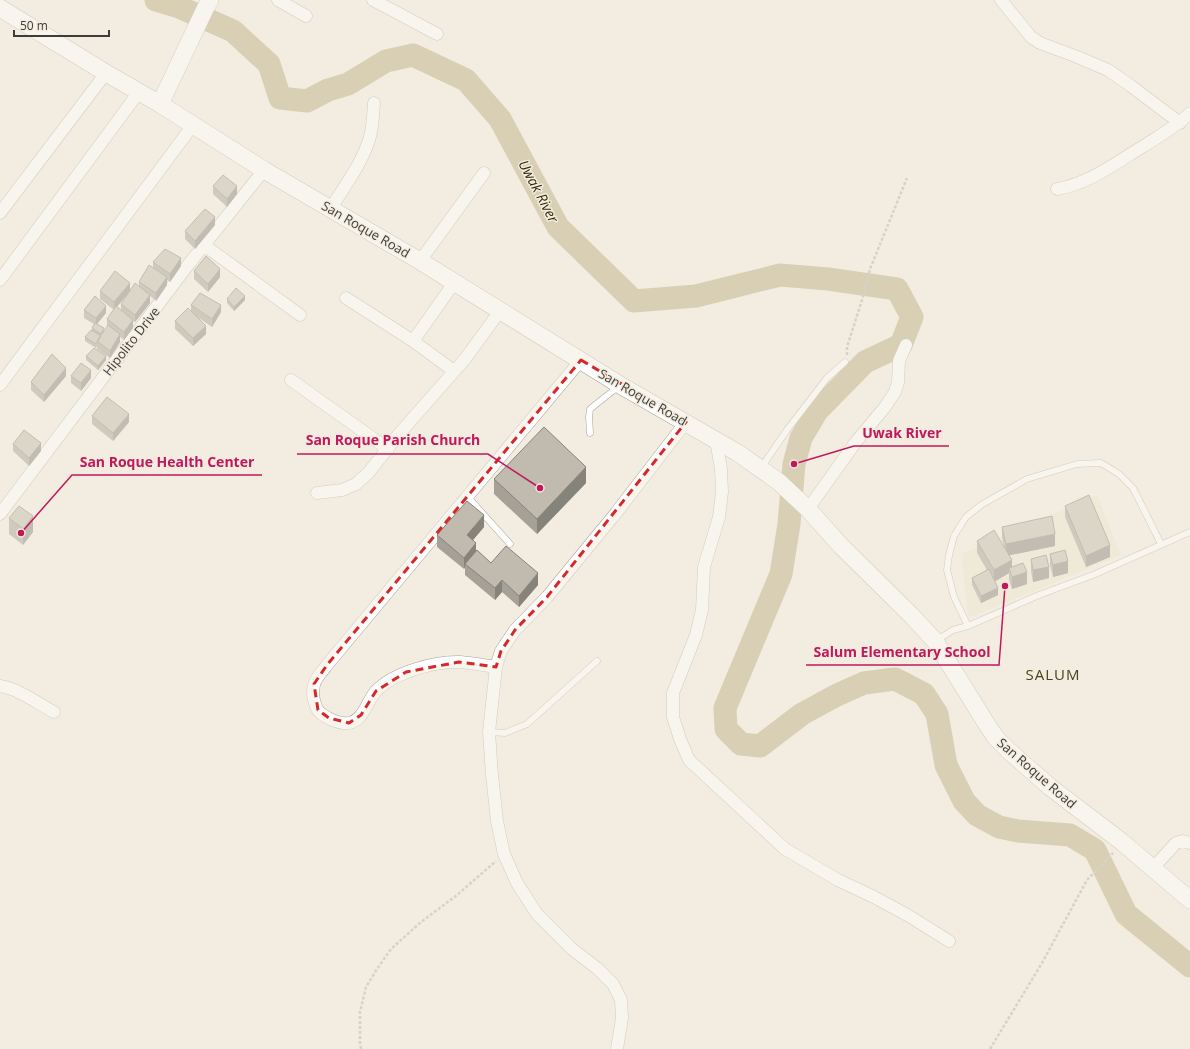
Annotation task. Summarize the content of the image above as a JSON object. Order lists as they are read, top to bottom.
{
  "streets": {
    "street": ["San Roque Road", "Hipolito Drive"]
  },
  "crossings": [
    ["San Roque Road", "Hipolito Drive"]
  ],
  "districts": ["SALUM"],
  "water": ["Uwak River"],
  "places": [
    "Uwak River",
    "San Roque Parish Church",
    "San Roque Health Center",
    "Salum Elementary School"
  ],
  "scale_bar": "50 m"
}
